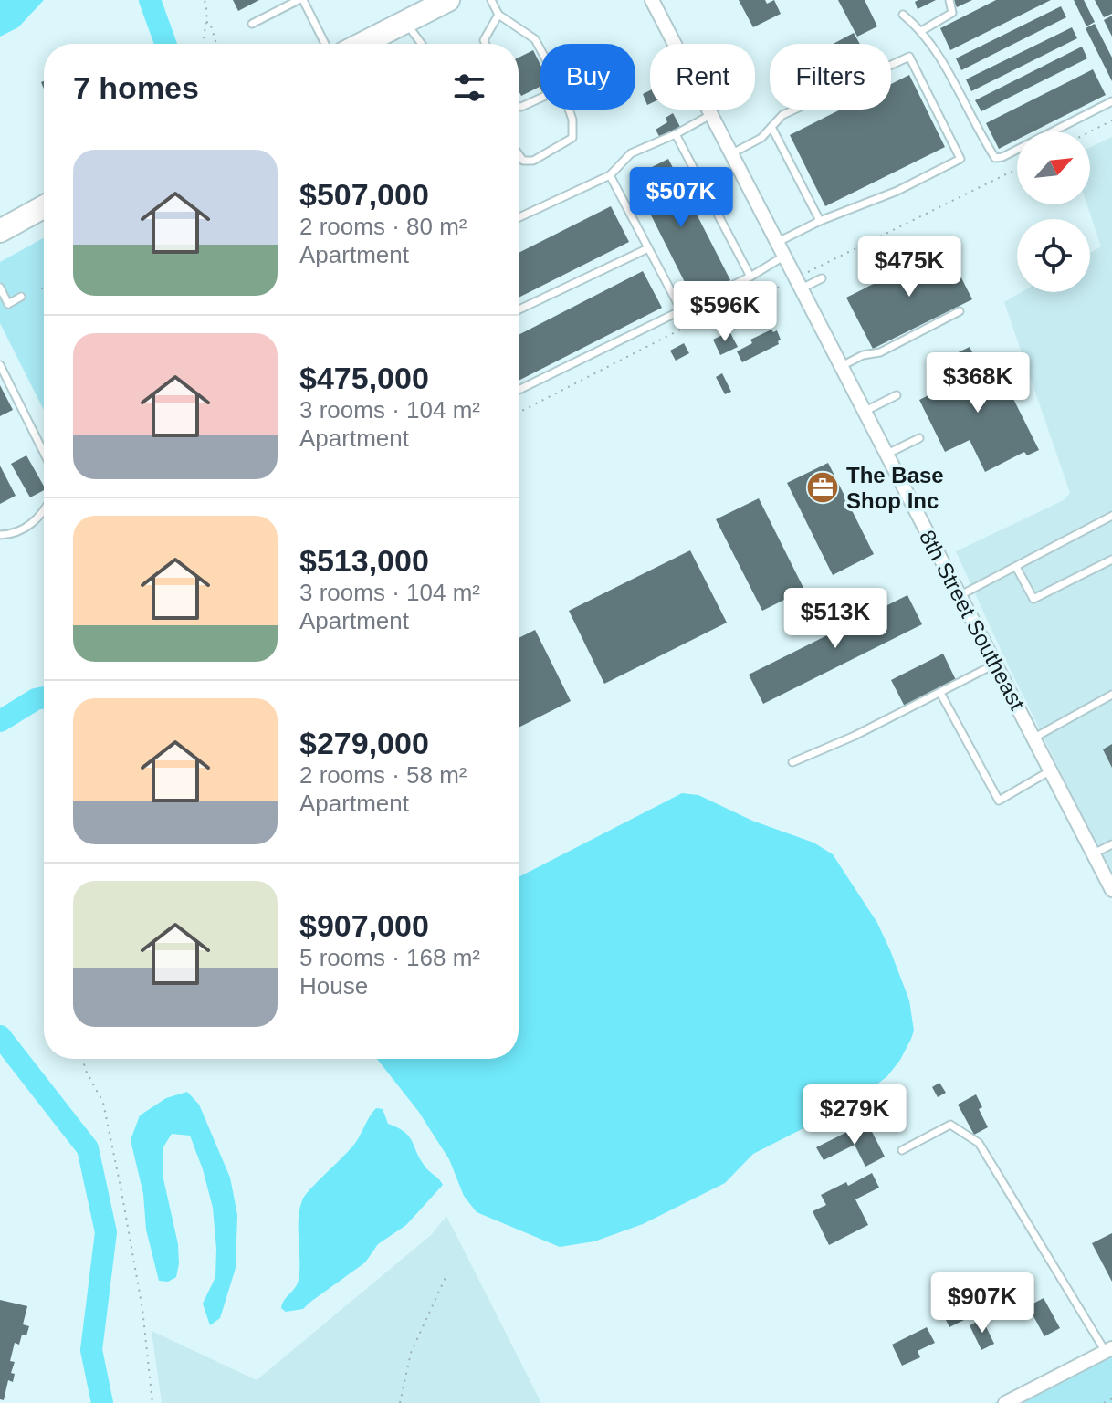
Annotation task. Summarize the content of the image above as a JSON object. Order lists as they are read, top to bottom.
{
  "streets": {
    "street": ["8th Street Southeast"]
  },
  "places": {
    "office": ["The Base Shop Inc"]
  },
  "north": "top right",
  "page": {
    "chip": ["Buy", "Rent", "Filters"],
    "heading": "7 homes",
    "list": [
      {
        "name": "$507,000",
        "note": "2 rooms · 80 m² · Apartment"
      },
      {
        "name": "$475,000",
        "note": "3 rooms · 104 m² · Apartment"
      },
      {
        "name": "$513,000",
        "note": "3 rooms · 104 m² · Apartment"
      },
      {
        "name": "$279,000",
        "note": "2 rooms · 58 m² · Apartment"
      },
      {
        "name": "$907,000",
        "note": "5 rooms · 168 m² · House"
      }
    ],
    "price": [
      "$507K",
      "$475K",
      "$596K",
      "$368K",
      "$513K",
      "$279K",
      "$907K"
    ]
  }
}
